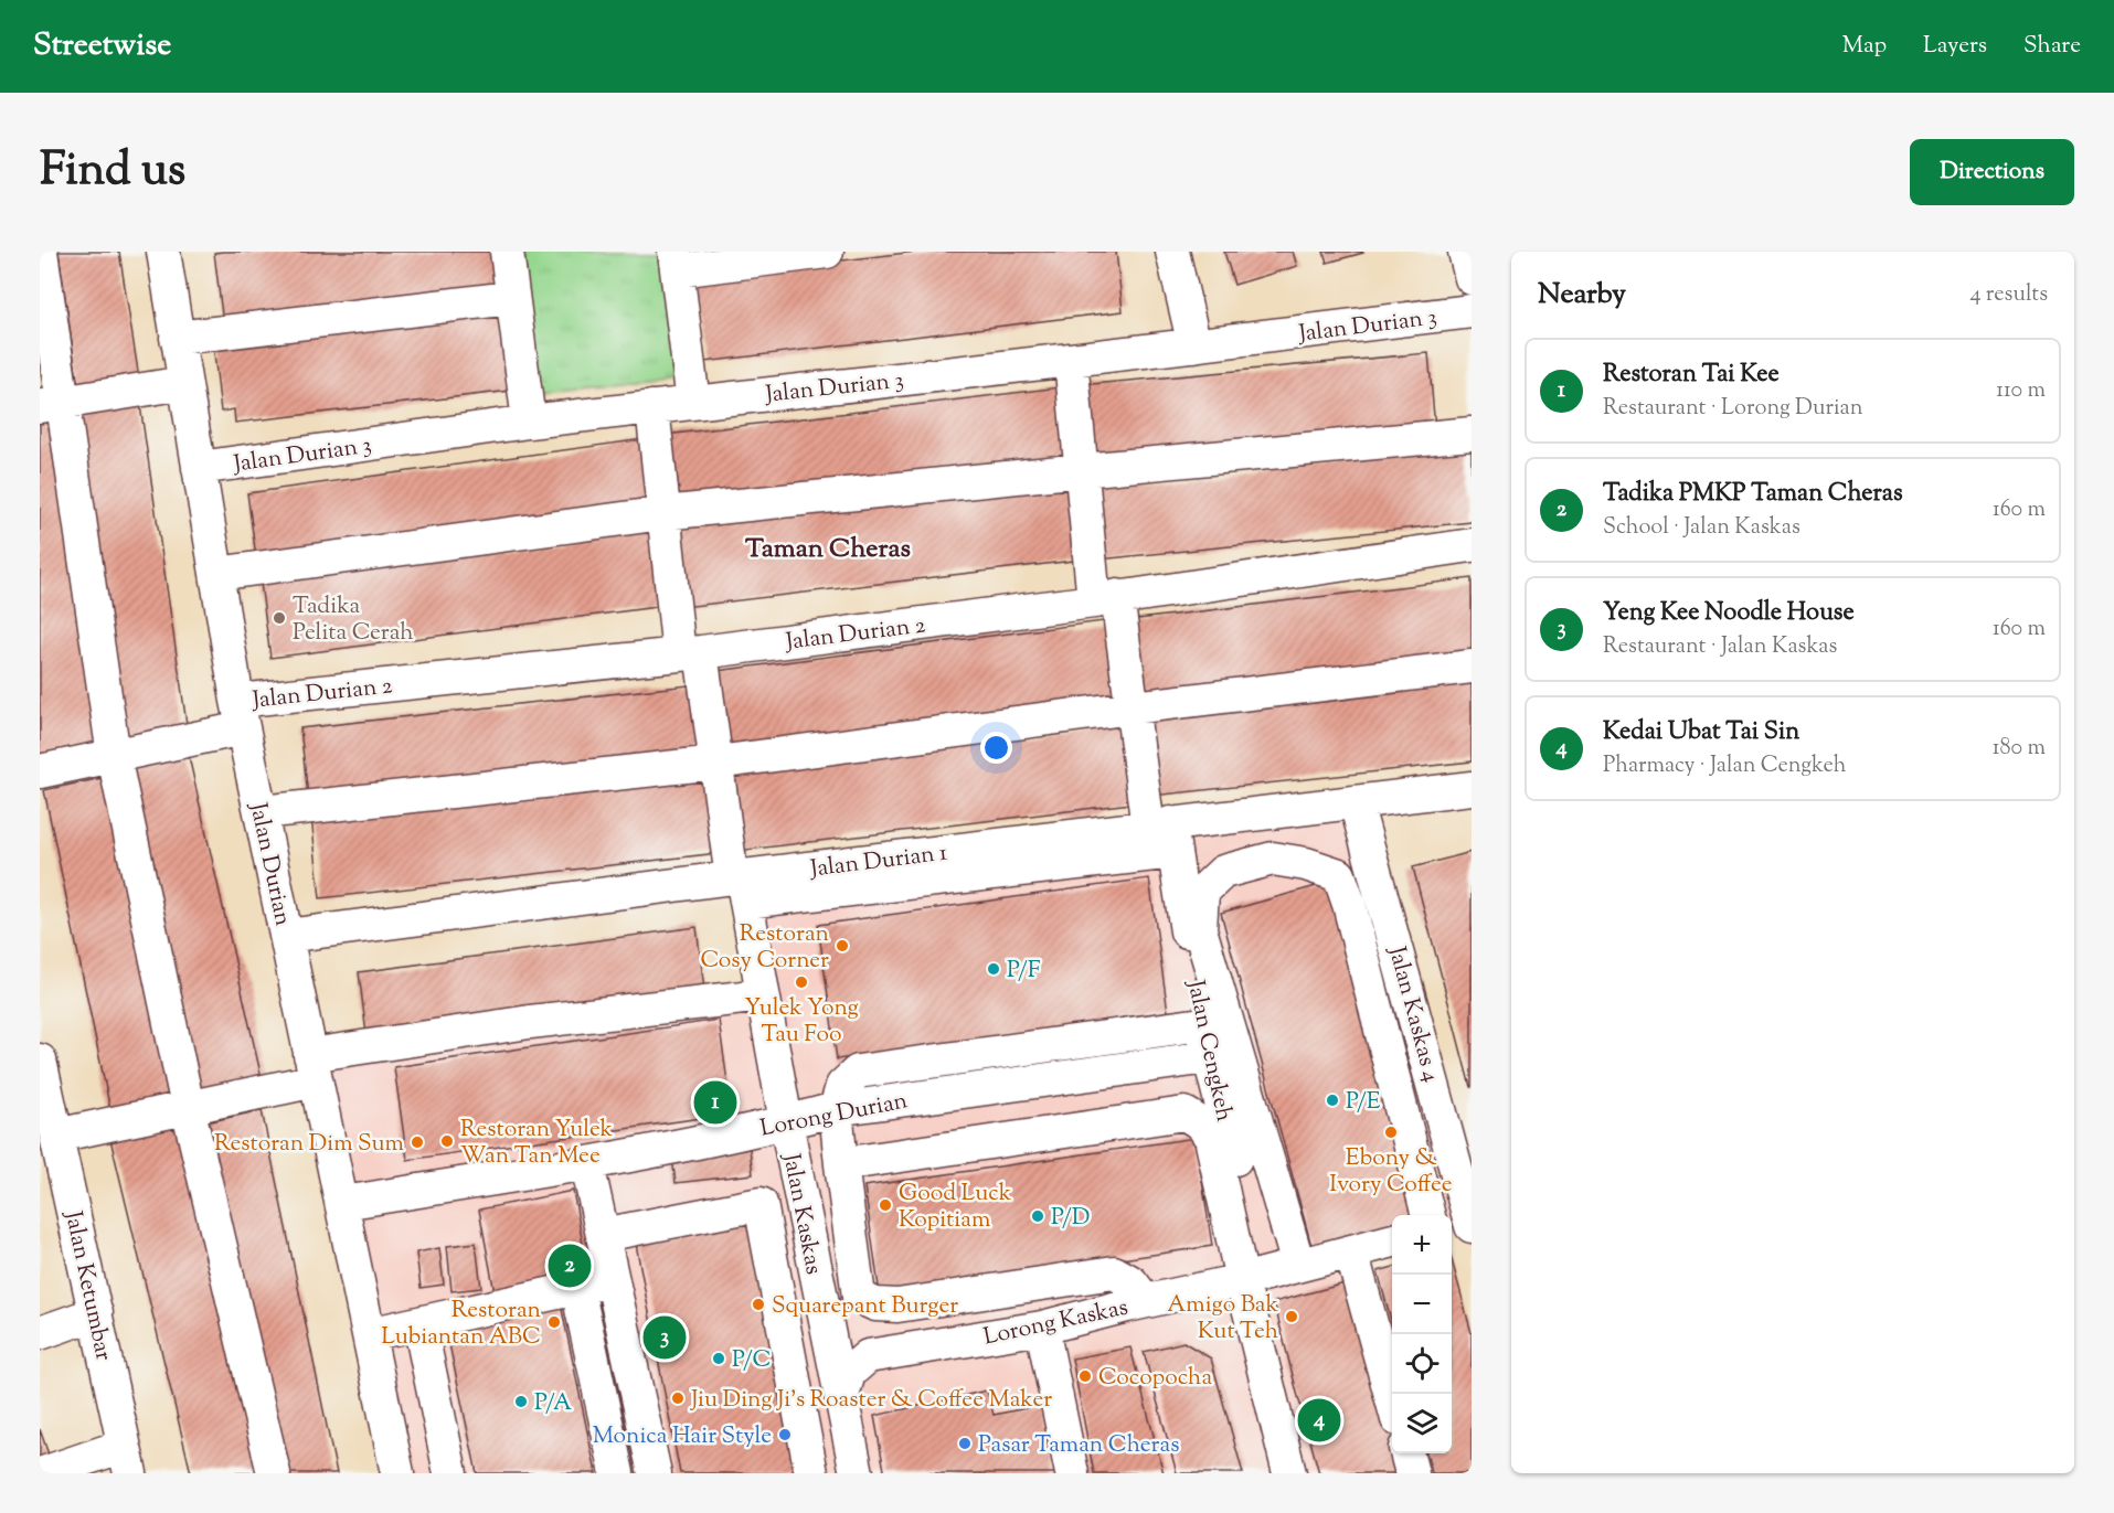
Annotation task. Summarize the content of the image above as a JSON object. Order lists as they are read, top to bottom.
{
  "streets": {
    "street": [
      "Jalan Durian 3",
      "Jalan Durian 2",
      "Jalan Durian 1",
      "Jalan Durian",
      "Jalan Kaskas 4",
      "Jalan Cengkeh",
      "Lorong Durian",
      "Jalan Kaskas",
      "Jalan Ketumbar",
      "Lorong Kaskas"
    ]
  },
  "crossings": [
    ["Jalan Durian 3", "Jalan Durian"],
    ["Jalan Durian 3", "Jalan Cengkeh"],
    ["Jalan Durian 3", "Jalan Kaskas"],
    ["Jalan Durian 2", "Jalan Durian"],
    ["Jalan Durian 2", "Jalan Cengkeh"],
    ["Jalan Durian 2", "Jalan Kaskas"],
    ["Jalan Durian 1", "Jalan Durian"],
    ["Jalan Durian 1", "Jalan Kaskas 4"],
    ["Jalan Durian 1", "Jalan Cengkeh"],
    ["Jalan Durian 1", "Jalan Kaskas"],
    ["Jalan Durian", "Lorong Durian"],
    ["Jalan Cengkeh", "Lorong Durian"],
    ["Jalan Cengkeh", "Lorong Kaskas"],
    ["Lorong Durian", "Jalan Kaskas"]
  ],
  "districts": ["Taman Cheras"],
  "places": [
    "Tadika Pelita Cerah",
    "Restoran Cosy Corner",
    "P/F",
    "Yulek Yong Tau Foo",
    "P/E",
    "Ebony & Ivory Coffee",
    "Restoran Yulek Wan Tan Mee",
    "Restoran Dim Sum",
    "Good Luck Kopitiam",
    "P/D",
    "Squarepant Burger",
    "Amigo Bak Kut Teh",
    "Restoran Lubiantan ABC",
    "P/C",
    "Cocopocha",
    "Jiu Ding Ji's Roaster & Coffee Maker",
    "P/A",
    "Monica Hair Style",
    "Pasar Taman Cheras"
  ],
  "page": {
    "header": "Streetwise",
    "nav": ["Map", "Layers", "Share"],
    "title": "Find us",
    "buttons": "Directions",
    "heading": ["Nearby", "4 results"],
    "list": [
      {
        "mark": "1",
        "name": "Restoran Tai Kee",
        "note": "Restaurant · Lorong Durian",
        "value": "110 m"
      },
      {
        "mark": "2",
        "name": "Tadika PMKP Taman Cheras",
        "note": "School · Jalan Kaskas",
        "value": "160 m"
      },
      {
        "mark": "3",
        "name": "Yeng Kee Noodle House",
        "note": "Restaurant · Jalan Kaskas",
        "value": "160 m"
      },
      {
        "mark": "4",
        "name": "Kedai Ubat Tai Sin",
        "note": "Pharmacy · Jalan Cengkeh",
        "value": "180 m"
      }
    ],
    "pins": [
      "1",
      "2",
      "3",
      "4"
    ],
    "map_buttons": ["+", "−"]
  }
}
